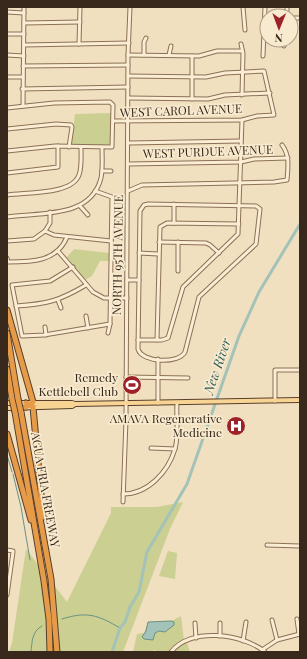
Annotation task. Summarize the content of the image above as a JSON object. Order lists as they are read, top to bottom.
{
  "streets": {
    "highway": ["AGUA FRIA FREEWAY"],
    "street": ["WEST CAROL AVENUE", "WEST PURDUE AVENUE", "NORTH 95TH AVENUE"]
  },
  "crossings": [
    ["WEST CAROL AVENUE", "NORTH 95TH AVENUE"],
    ["WEST PURDUE AVENUE", "NORTH 95TH AVENUE"]
  ],
  "water": ["New River"],
  "places": {
    "sports": ["Remedy Kettlebell Club"],
    "hospital": ["AMAVA Regenerative Medicine"]
  },
  "north": "bottom"
}
